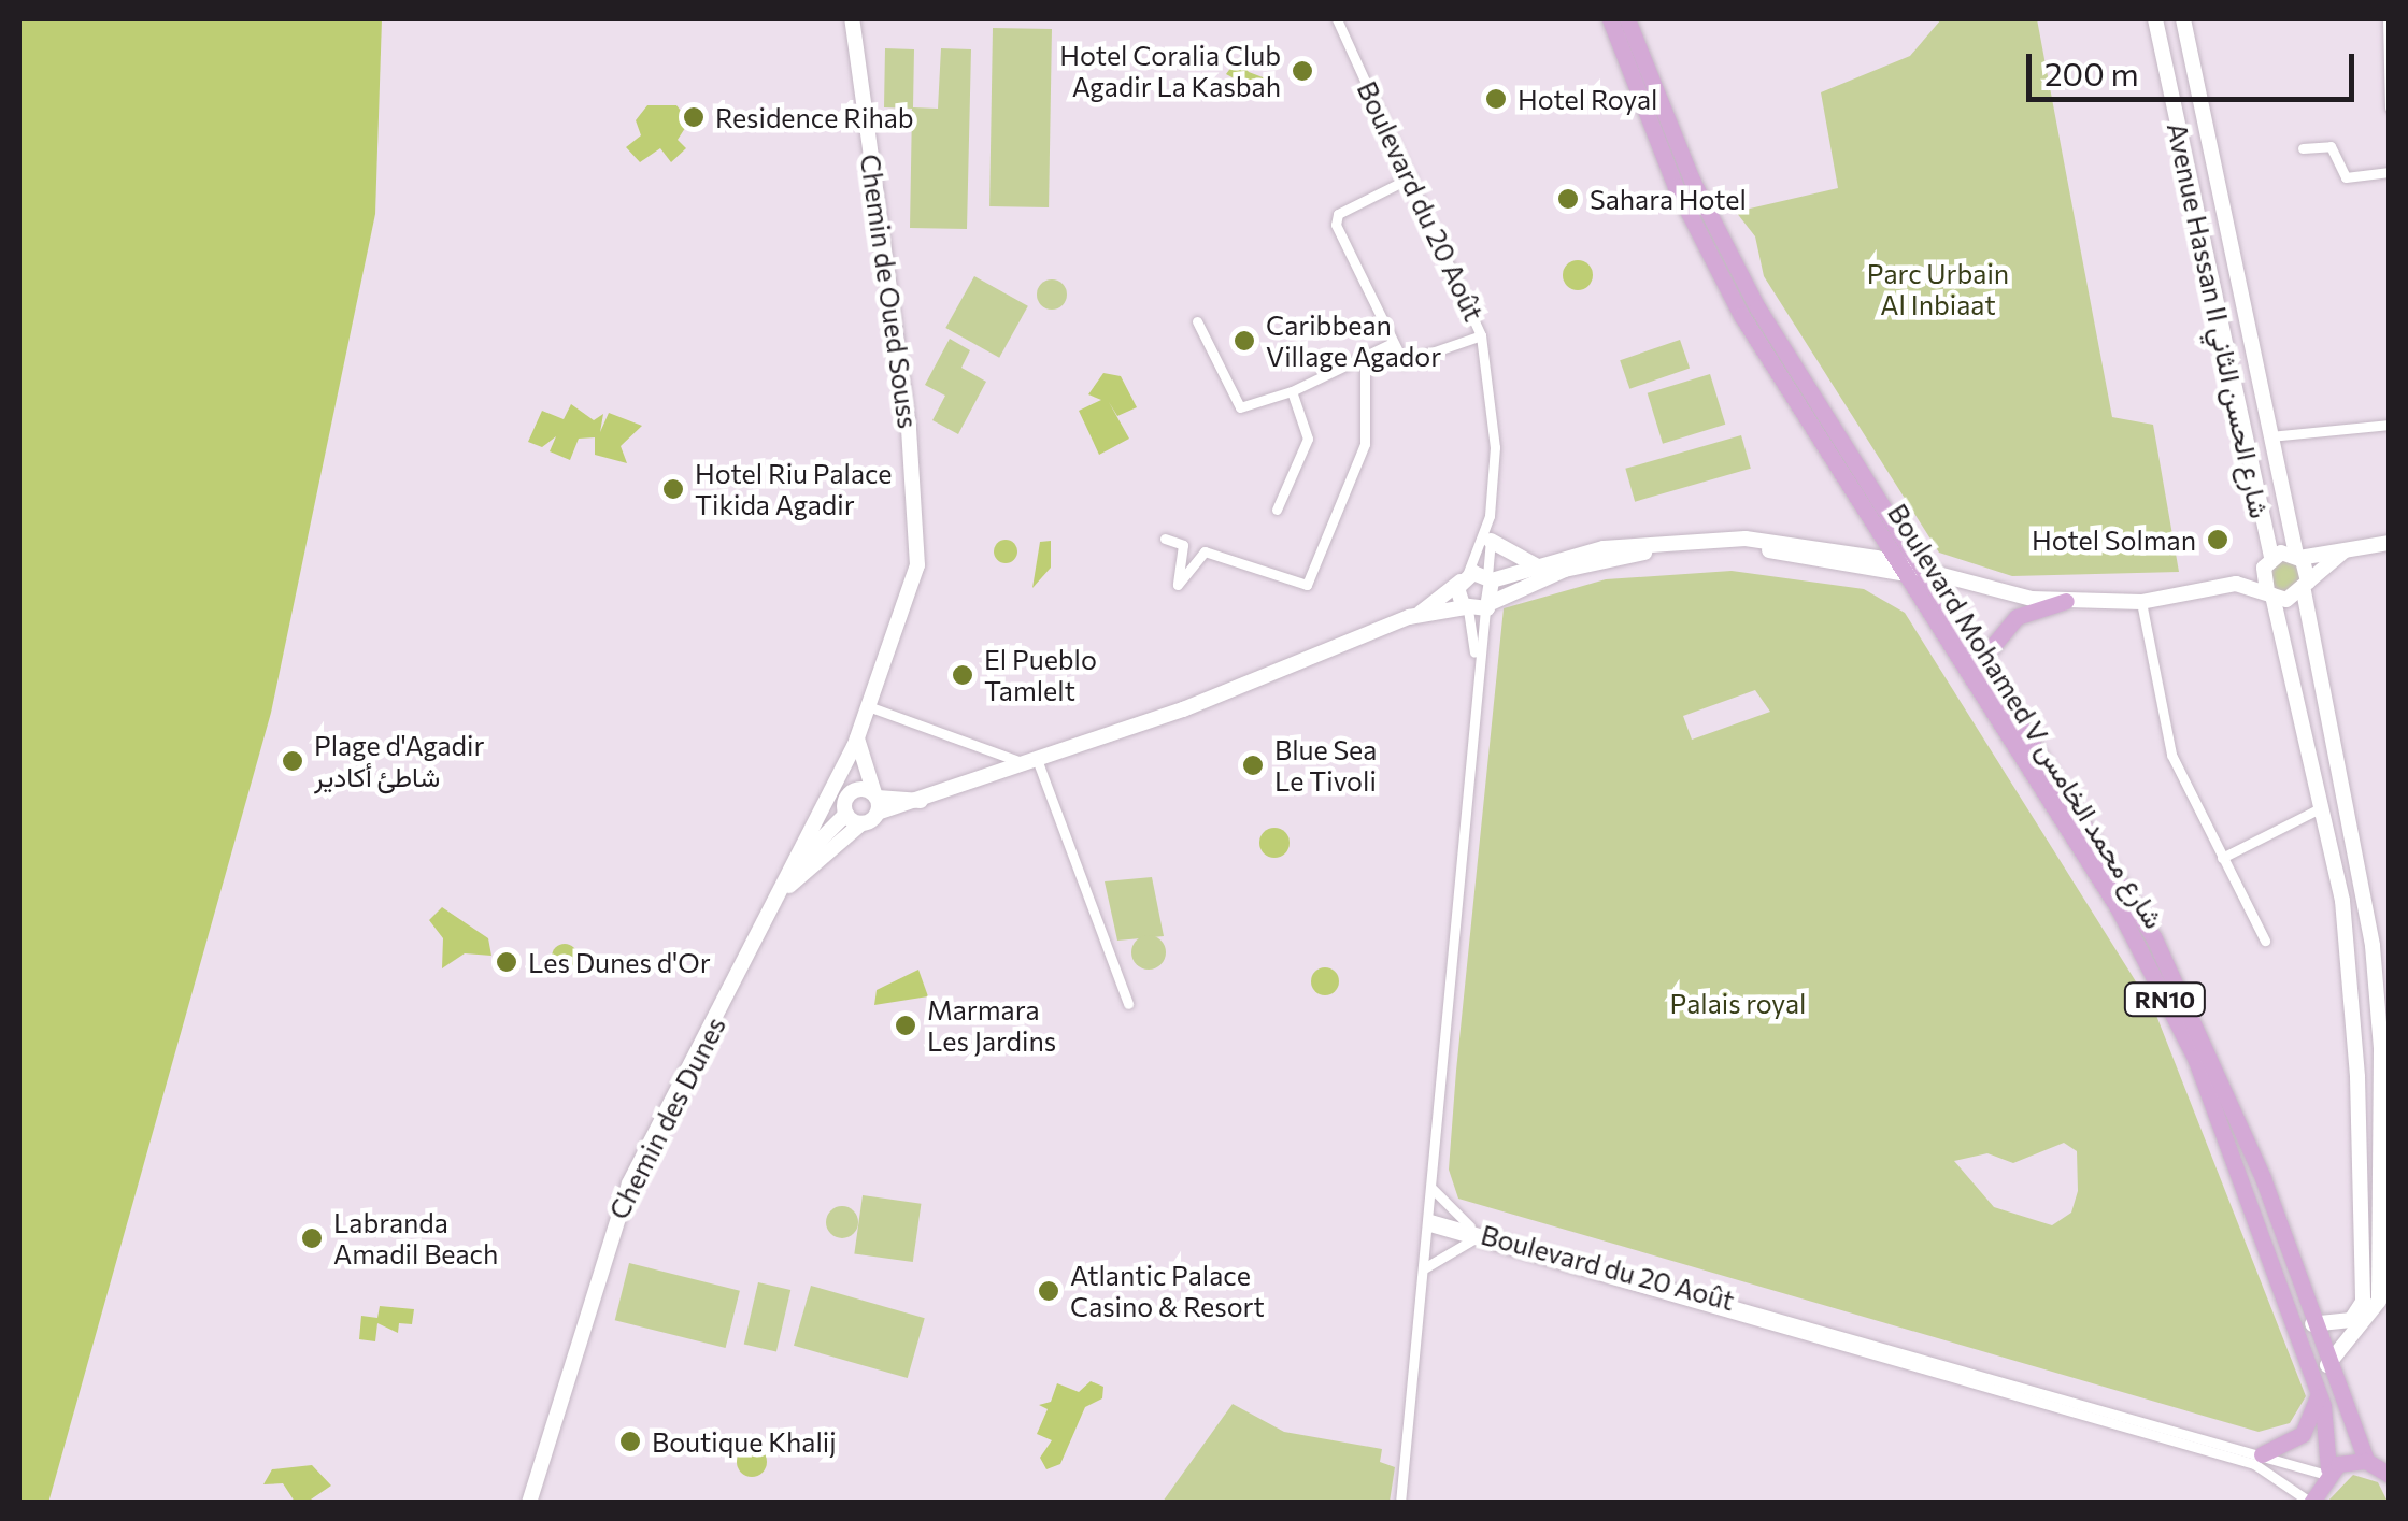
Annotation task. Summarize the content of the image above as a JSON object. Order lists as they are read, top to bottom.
{
  "streets": {
    "main road": ["Boulevard Mohamed V شارع محمد الخامس", "RN10"],
    "street": [
      "Boulevard du 20 Août",
      "Chemin de Oued Souss",
      "Avenue Hassan II شارع الحسن الثاني",
      "Chemin des Dunes"
    ]
  },
  "crossings": [
    ["Boulevard du 20 Août", "Boulevard Mohamed V شارع محمد الخامس"],
    ["Boulevard du 20 Août", "RN10"],
    ["Chemin de Oued Souss", "Chemin des Dunes"],
    ["Avenue Hassan II شارع الحسن الثاني", "Boulevard Mohamed V شارع محمد الخامس"],
    ["Boulevard Mohamed V شارع محمد الخامس", "RN10"]
  ],
  "parks": ["Parc Urbain Al Inbiaat", "Palais royal"],
  "places": [
    "Hotel Coralia Club Agadir La Kasbah",
    "Hotel Royal",
    "Residence Rihab",
    "Sahara Hotel",
    "Caribbean Village Agador",
    "Hotel Riu Palace Tikida Agadir",
    "Hotel Solman",
    "El Pueblo Tamlelt",
    "Plage d'Agadir شاطئ أكادير",
    "Blue Sea Le Tivoli",
    "Les Dunes d'Or",
    "Marmara Les Jardins",
    "Labranda Amadil Beach",
    "Atlantic Palace Casino & Resort",
    "Boutique Khalij"
  ],
  "scale_bar": "200 m"
}
